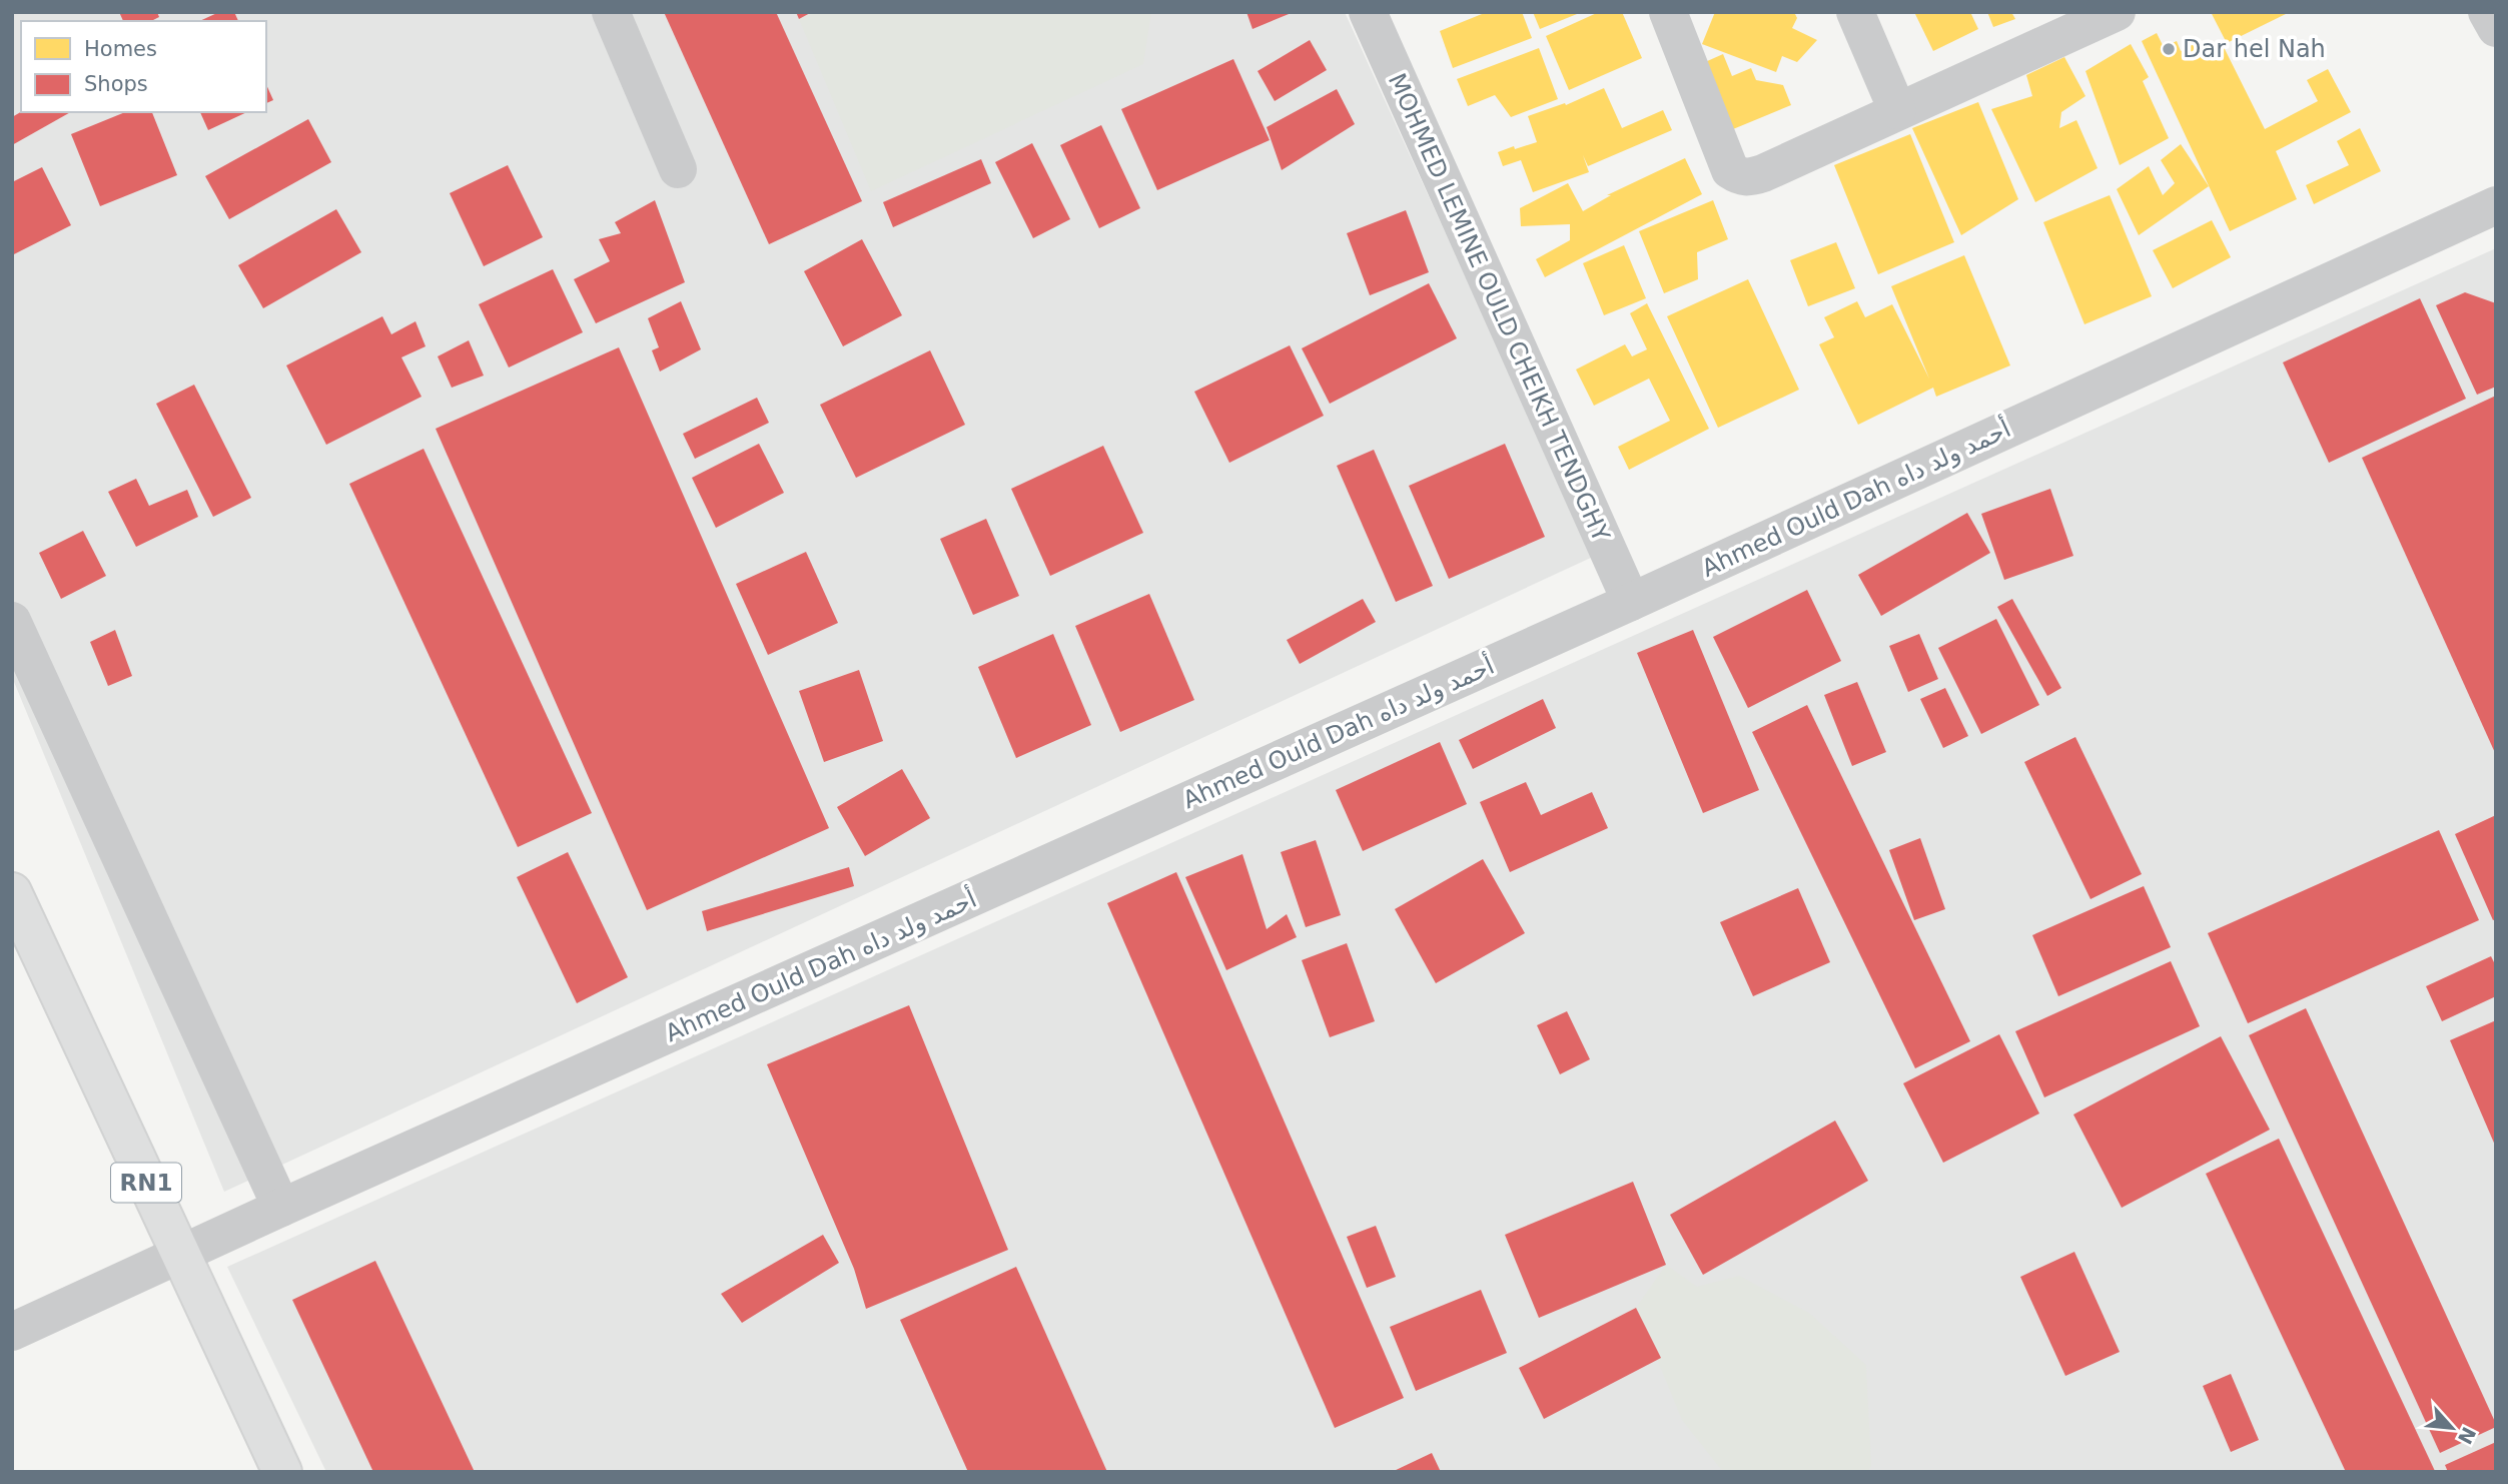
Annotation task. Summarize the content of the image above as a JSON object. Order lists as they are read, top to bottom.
{
  "streets": {
    "highway": ["RN1"],
    "street": ["MOHMED LEMINE OULD CHEIKH TENDGHY", "Ahmed Ould Dah أحمد ولد داه"]
  },
  "crossings": [
    ["MOHMED LEMINE OULD CHEIKH TENDGHY", "Ahmed Ould Dah أحمد ولد داه"],
    ["Ahmed Ould Dah أحمد ولد داه", "RN1"]
  ],
  "places": ["Dar hel Nah"],
  "legend": ["Homes", "Shops"],
  "north": "bottom right"
}
